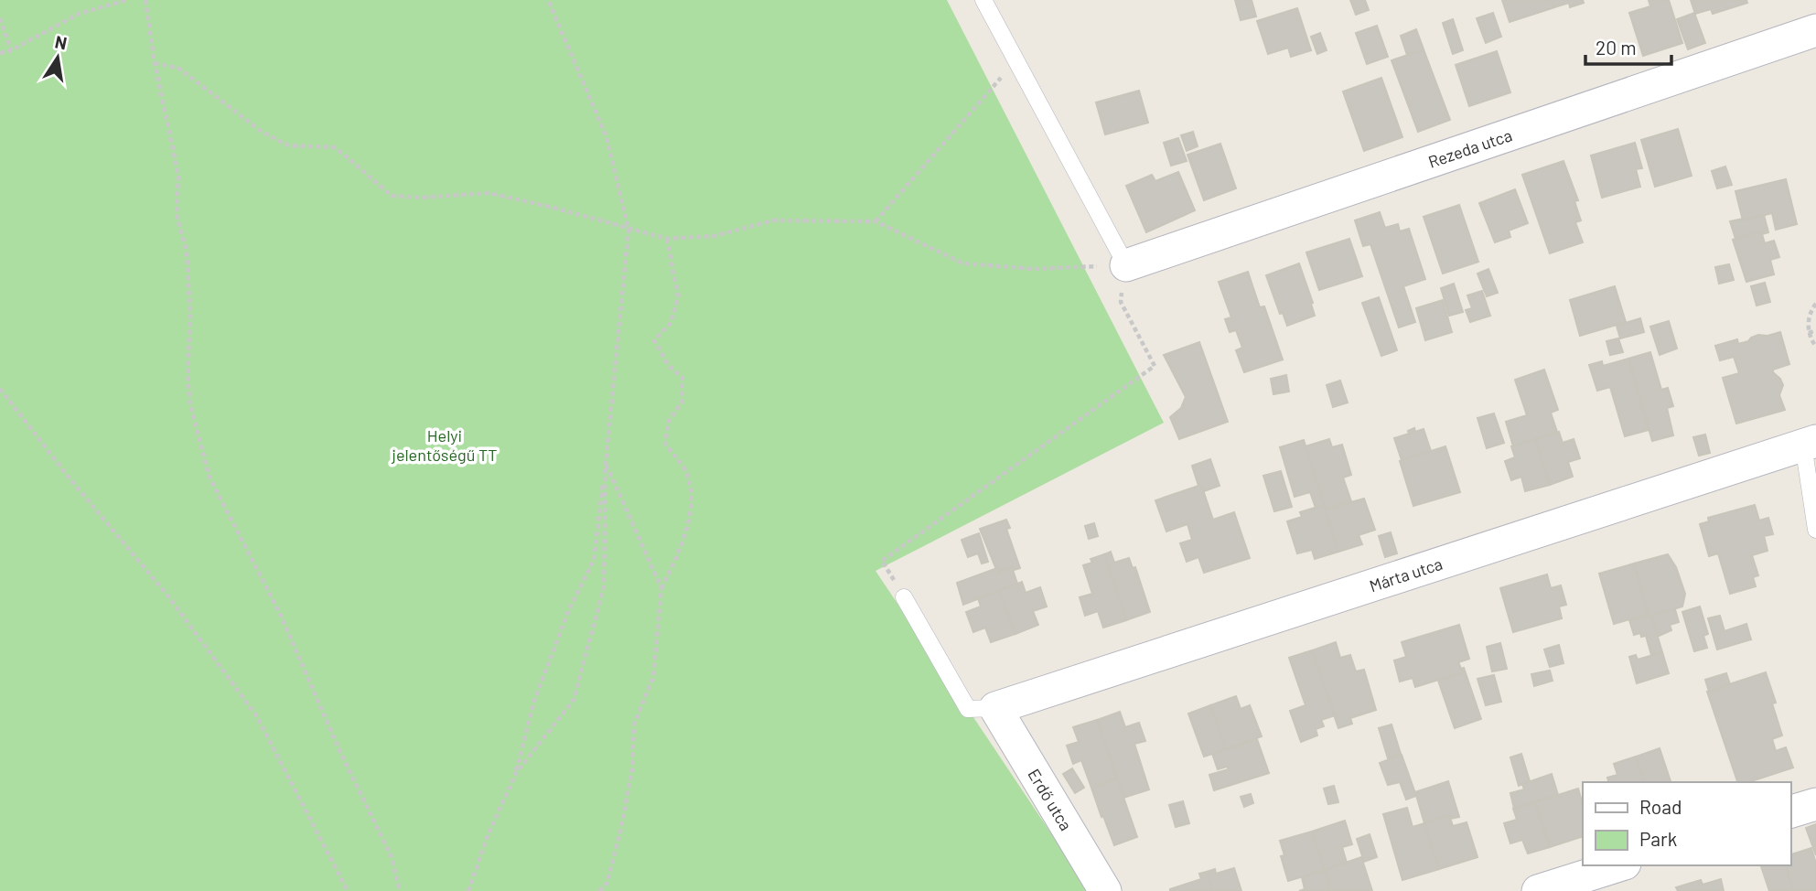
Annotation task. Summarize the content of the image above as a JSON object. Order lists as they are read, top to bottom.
{
  "streets": {
    "street": ["Rezeda utca", "Márta utca", "Erdő utca"]
  },
  "crossings": [
    ["Márta utca", "Erdő utca"]
  ],
  "parks": ["Helyi jelentőségű TT"],
  "legend": ["Road", "Park"],
  "scale_bar": "20 m",
  "north": "top"
}
